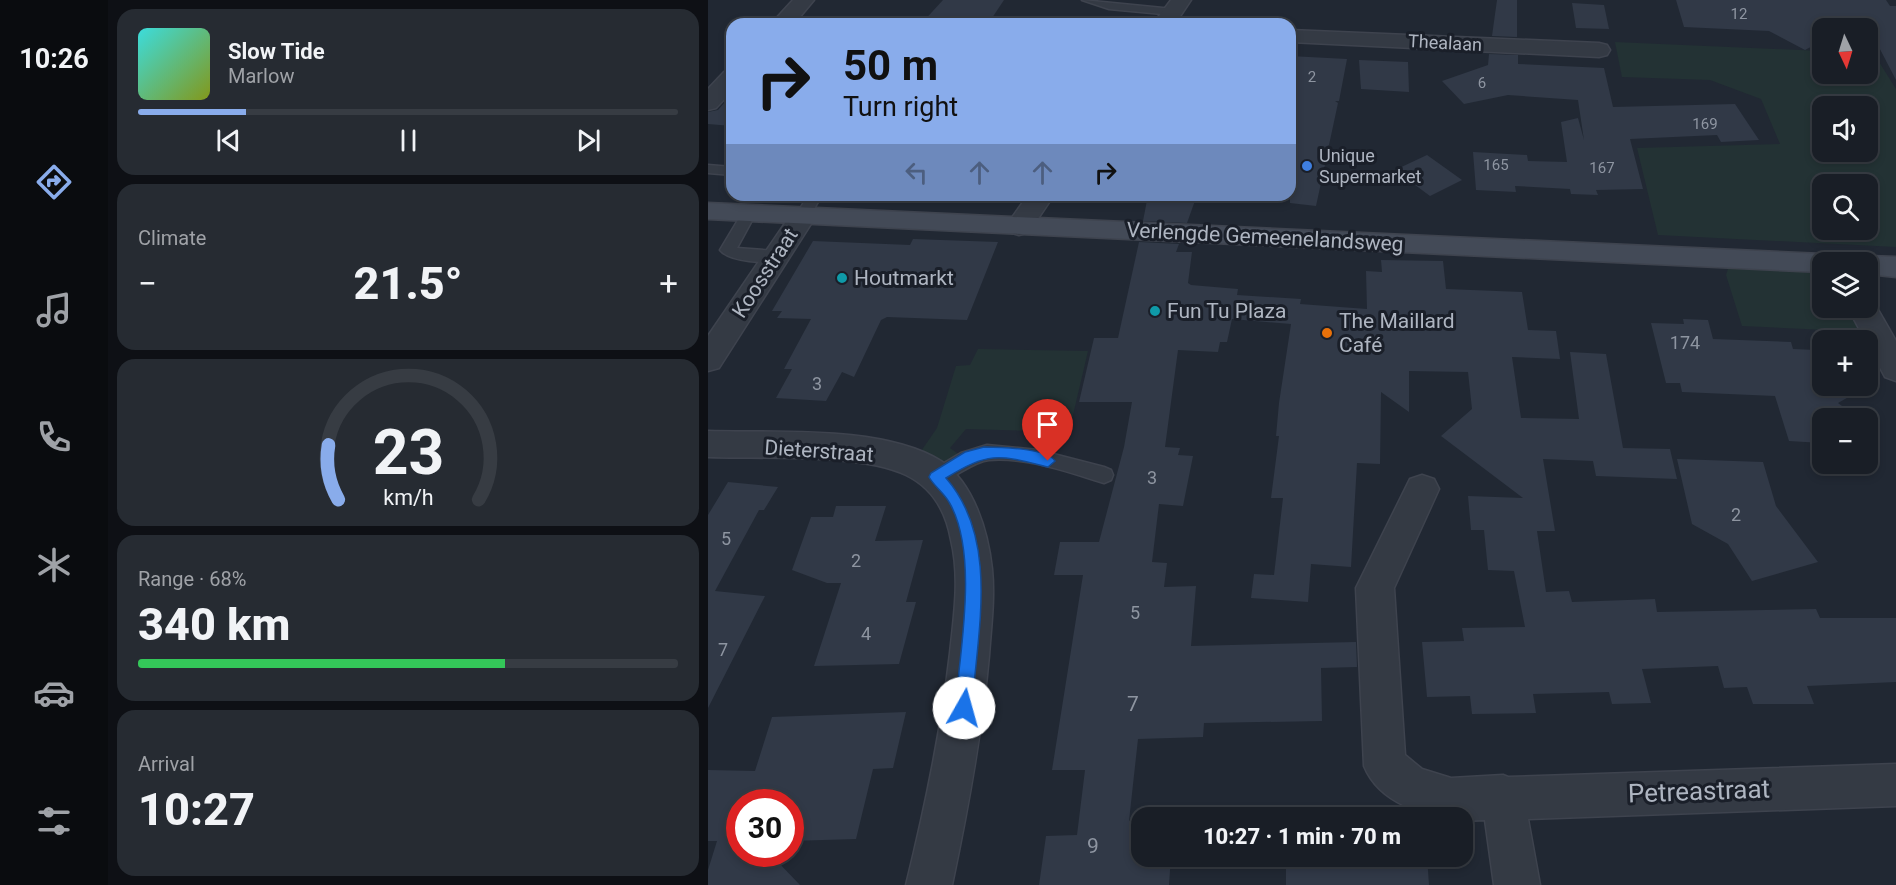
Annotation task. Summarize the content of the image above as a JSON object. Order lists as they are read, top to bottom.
{
  "streets": {
    "street": [
      "Thealaan",
      "Verlengde Gemeenelandsweg",
      "Koosstraat",
      "Dieterstraat",
      "Petreastraat"
    ]
  },
  "crossings": [
    ["Verlengde Gemeenelandsweg", "Koosstraat"]
  ],
  "places": [
    "Unique Supermarket",
    "Houtmarkt",
    "Fun Tu Plaza",
    "The Maillard Café"
  ],
  "house_numbers": [
    "12",
    "2",
    "6",
    "169",
    "165",
    "167",
    "174",
    "3",
    "3",
    "2",
    "5",
    "2",
    "5",
    "4",
    "7",
    "7",
    "9"
  ],
  "north": "bottom",
  "page": {
    "tabs": "10:26",
    "map_buttons": ["+", "−"],
    "turn": ["50 m", "Turn right"],
    "song": ["Slow Tide", "Marlow"],
    "tile": [
      "Climate",
      ["Range · 68%", "340 km"],
      ["Arrival", "10:27"]
    ],
    "heat": ["−", "21.5°", "+"],
    "limit": "30",
    "trip": "10:27 · 1 min · 70 m",
    "gauge": ["23", "km/h"]
  }
}
